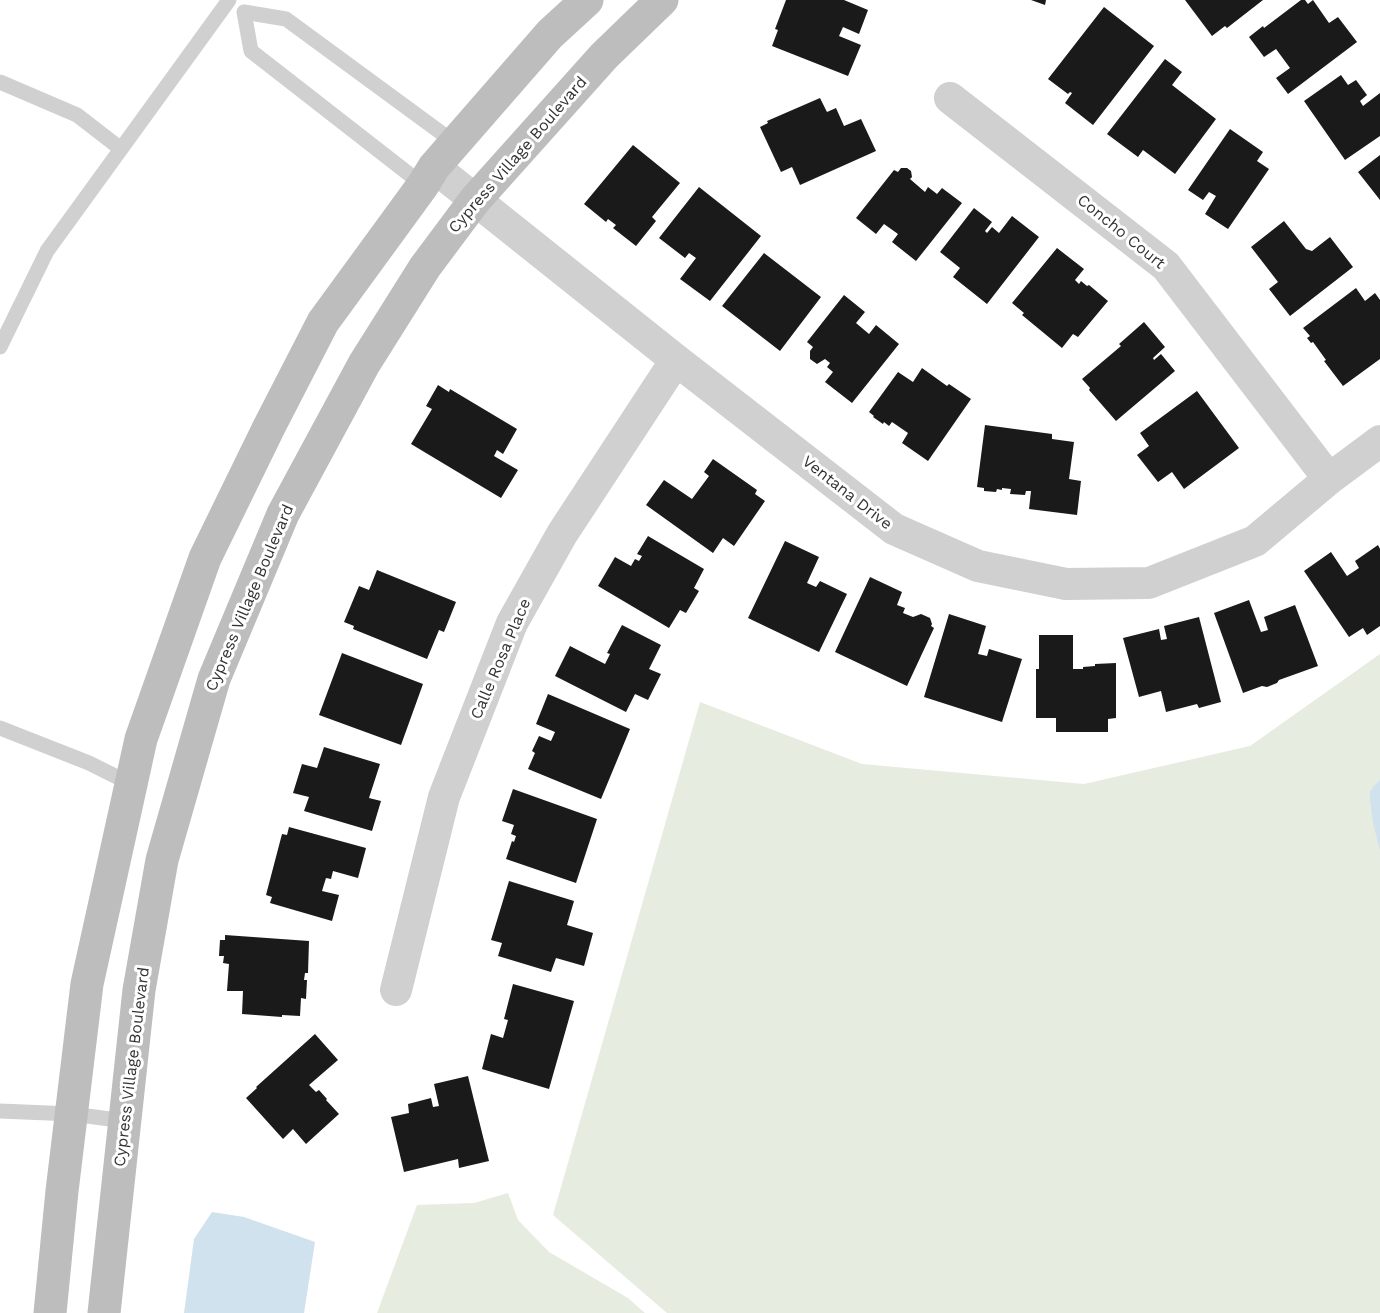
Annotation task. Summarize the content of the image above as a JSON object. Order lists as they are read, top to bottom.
{
  "streets": {
    "street": [
      "Cypress Village Boulevard",
      "Concho Court",
      "Ventana Drive",
      "Calle Rosa Place"
    ]
  },
  "crossings": [
    ["Cypress Village Boulevard", "Ventana Drive"],
    ["Concho Court", "Ventana Drive"],
    ["Ventana Drive", "Calle Rosa Place"]
  ]
}
